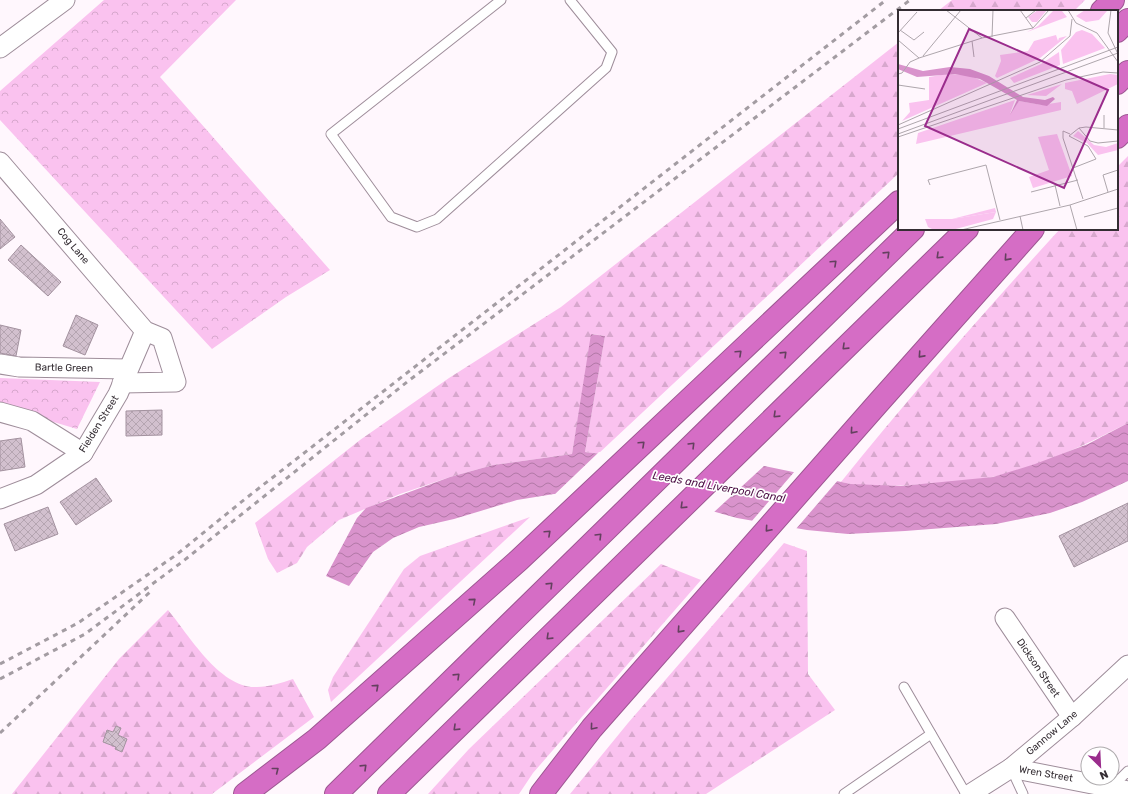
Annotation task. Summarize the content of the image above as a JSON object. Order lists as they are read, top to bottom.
{
  "streets": {
    "street": [
      "Cog Lane",
      "Bartle Green",
      "Fielden Street",
      "Dickson Street",
      "Gannow Lane",
      "Wren Street"
    ]
  },
  "crossings": [
    ["Cog Lane", "Bartle Green"],
    ["Cog Lane", "Fielden Street"],
    ["Bartle Green", "Fielden Street"],
    ["Dickson Street", "Gannow Lane"],
    ["Gannow Lane", "Wren Street"]
  ],
  "water": ["Leeds and Liverpool Canal"],
  "north": "bottom right"
}
